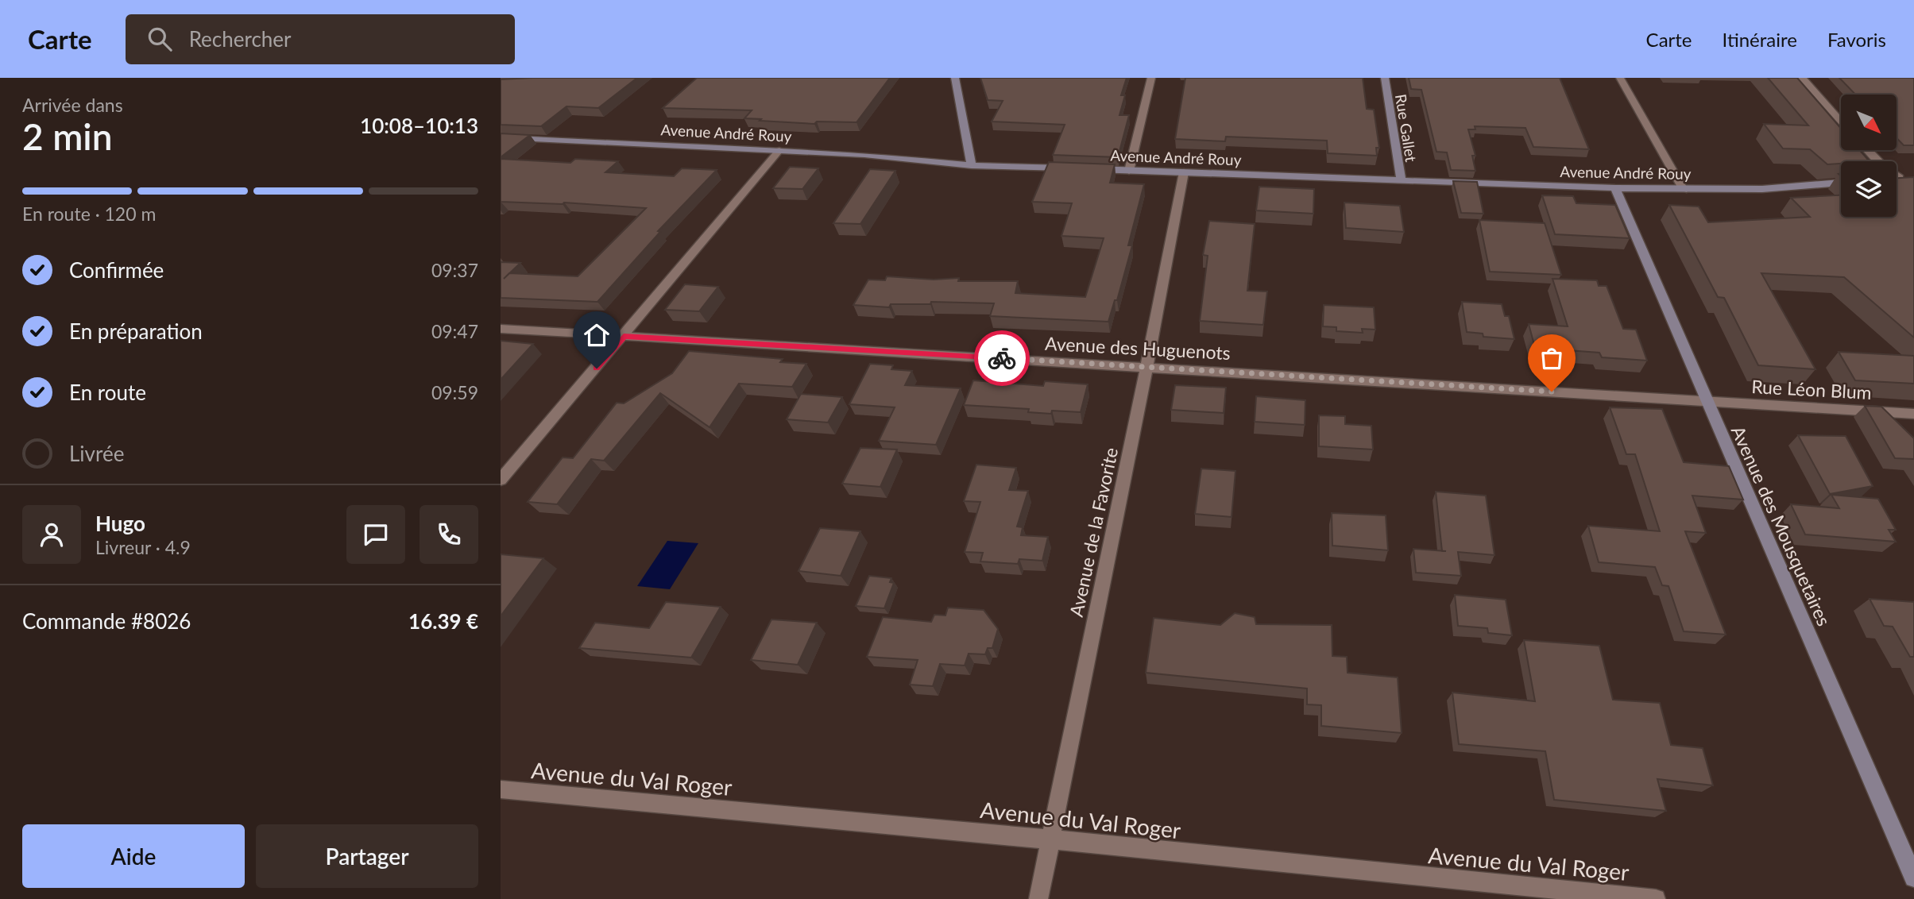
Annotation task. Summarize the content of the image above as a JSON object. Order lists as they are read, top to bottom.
{
  "streets": {
    "main road": ["Rue Gallet", "Avenue André Rouy", "Avenue des Mousquetaires"],
    "street": [
      "Avenue des Huguenots",
      "Rue Léon Blum",
      "Avenue de la Favorite",
      "Avenue du Val Roger"
    ]
  },
  "crossings": [
    ["Rue Gallet", "Avenue André Rouy"],
    ["Avenue André Rouy", "Avenue des Mousquetaires"],
    ["Avenue André Rouy", "Avenue de la Favorite"],
    ["Avenue des Huguenots", "Rue Léon Blum"],
    ["Avenue des Huguenots", "Avenue des Mousquetaires"],
    ["Avenue des Huguenots", "Avenue de la Favorite"],
    ["Rue Léon Blum", "Avenue des Mousquetaires"],
    ["Avenue de la Favorite", "Avenue du Val Roger"]
  ],
  "north": "bottom right",
  "page": {
    "header": "Carte",
    "search": "Rechercher",
    "nav": ["Carte", "Itinéraire", "Favoris"],
    "heading": ["2 min", "Arrivée dans", "10:08–10:13"],
    "panel": [
      "Hugo",
      "Livreur · 4.9",
      "Commande #8026",
      "16.39 €"
    ],
    "bar": "En route · 120 m",
    "list": [
      ["Confirmée", "09:37"],
      ["En préparation", "09:47"],
      ["En route", "09:59"],
      "Livrée"
    ],
    "buttons": ["Aide", "Partager"]
  }
}
